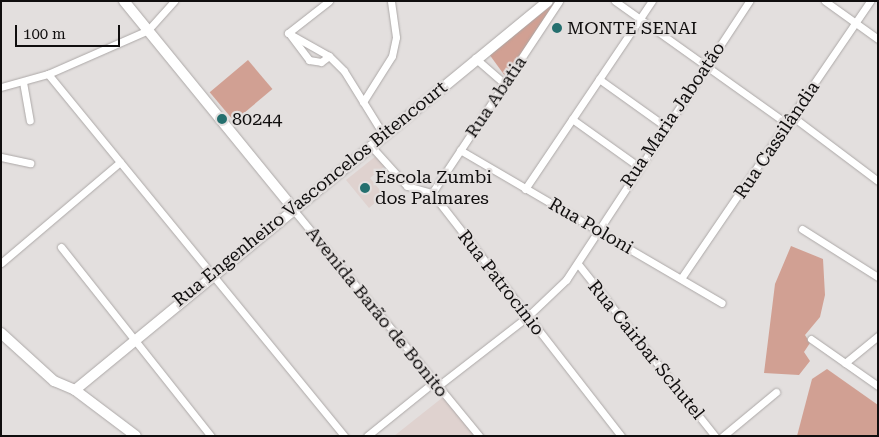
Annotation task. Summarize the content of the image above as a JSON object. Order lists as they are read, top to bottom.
{
  "streets": {
    "street": [
      "Rua Abatia",
      "Rua Maria Jaboatão",
      "Rua Cassilândia",
      "Rua Engenheiro Vasconcelos Bitencourt",
      "Rua Poloni",
      "Rua Patrocínio",
      "Avenida Barão de Bonito",
      "Rua Cairbar Schutel"
    ]
  },
  "crossings": [
    ["Rua Abatia", "Rua Poloni"],
    ["Rua Abatia", "Rua Patrocínio"],
    ["Rua Maria Jaboatão", "Rua Poloni"],
    ["Rua Maria Jaboatão", "Rua Patrocínio"],
    ["Rua Maria Jaboatão", "Avenida Barão de Bonito"],
    ["Rua Maria Jaboatão", "Rua Cairbar Schutel"],
    ["Rua Cassilândia", "Rua Poloni"],
    ["Rua Engenheiro Vasconcelos Bitencourt", "Avenida Barão de Bonito"]
  ],
  "places": ["MONTE SENAI", "80244", "Escola Zumbi dos Palmares"],
  "scale_bar": "100 m"
}
